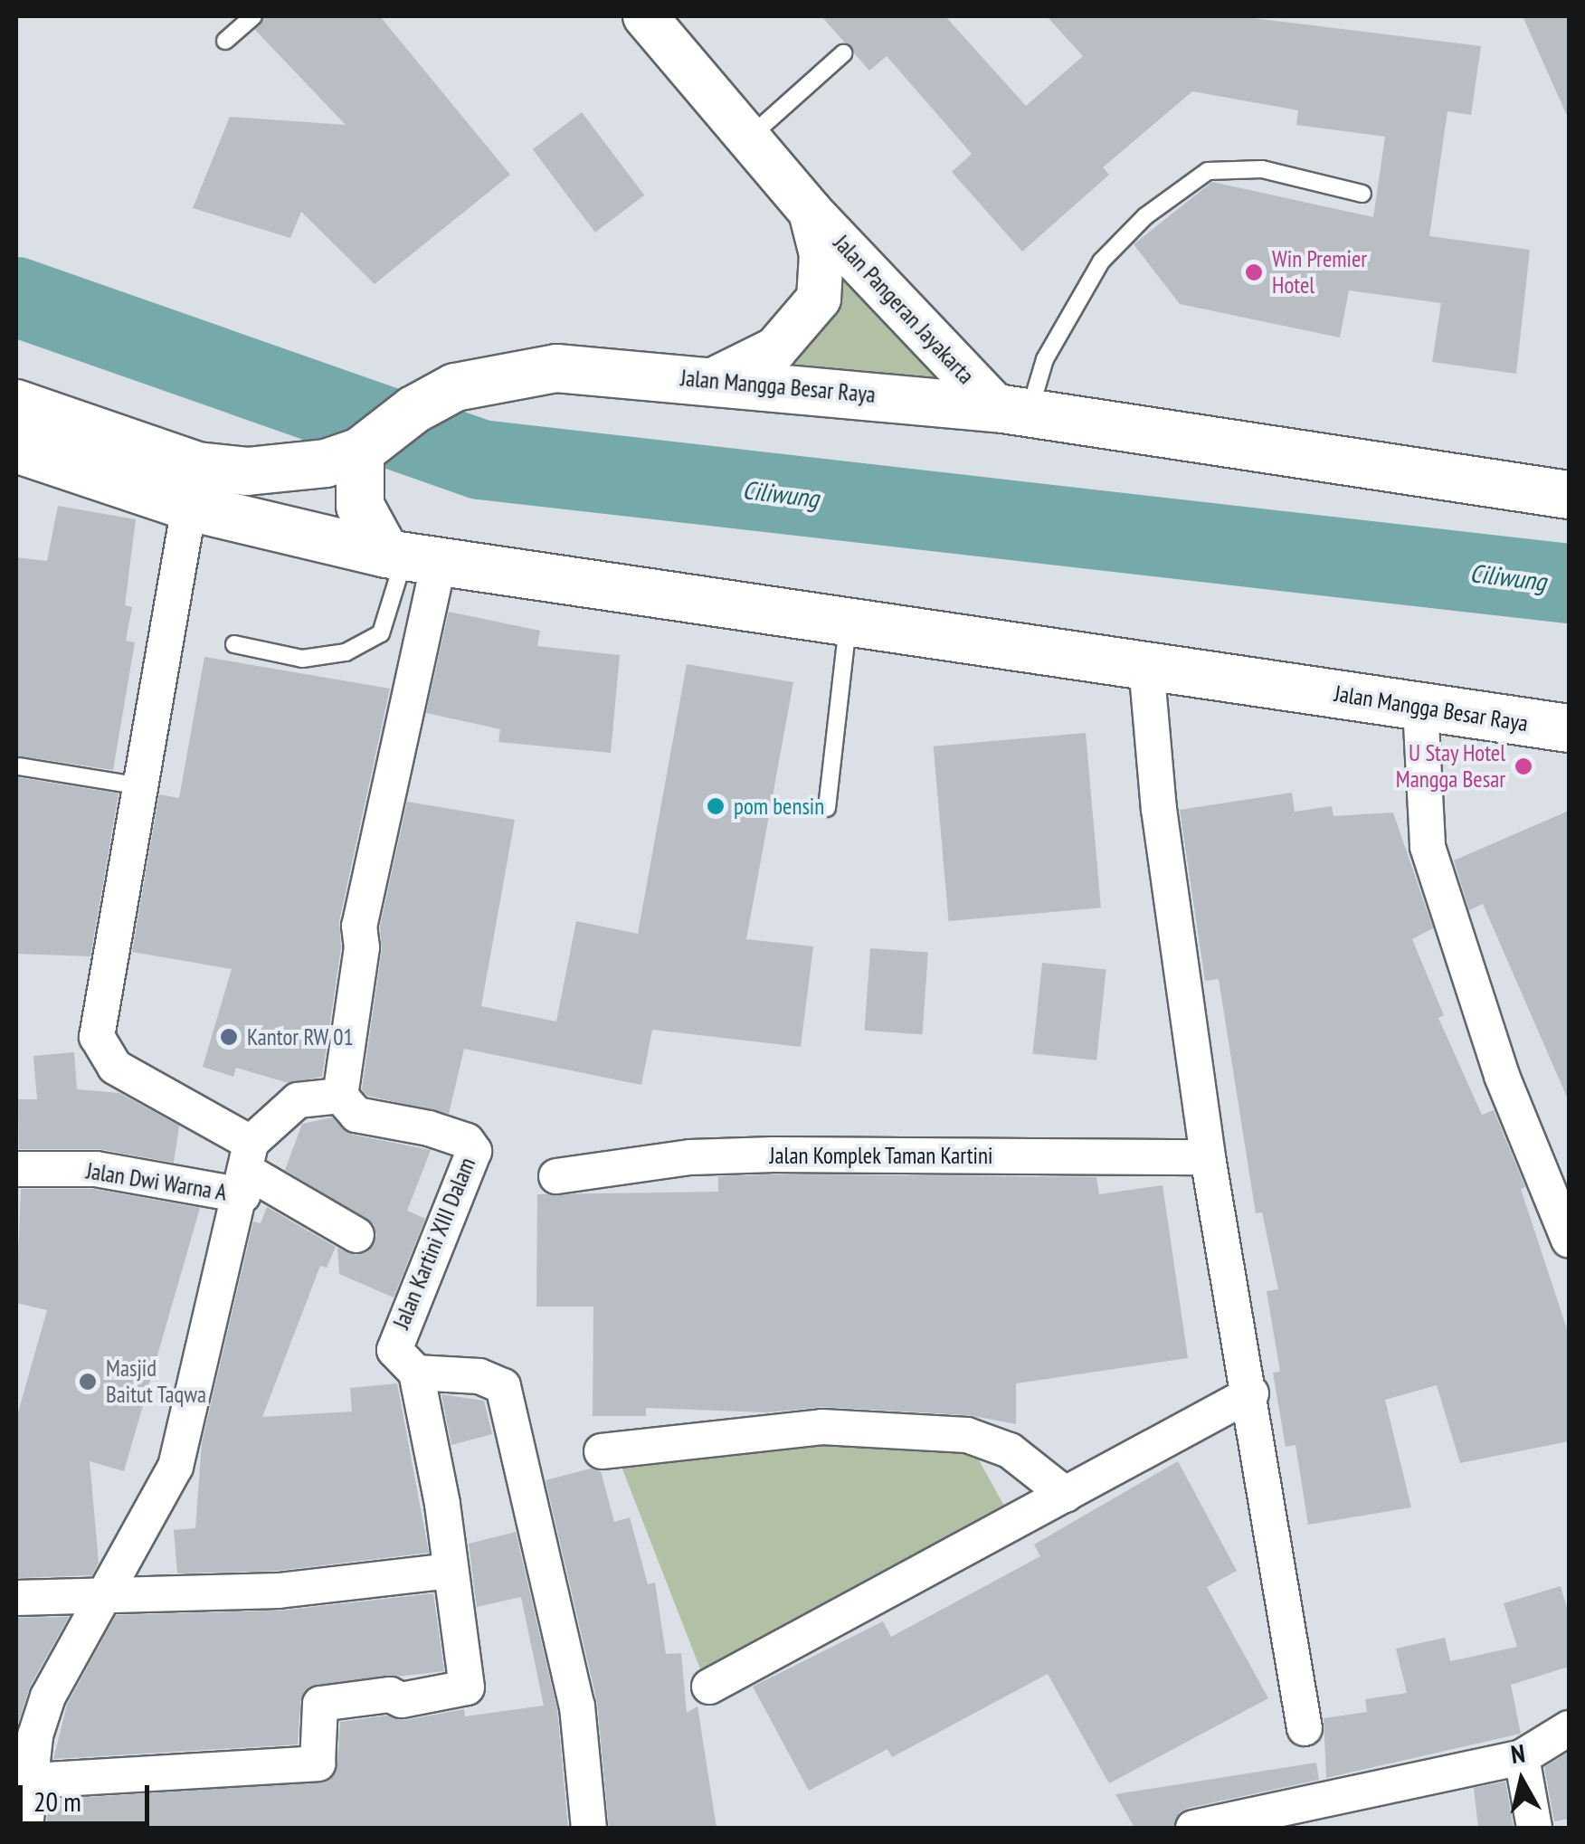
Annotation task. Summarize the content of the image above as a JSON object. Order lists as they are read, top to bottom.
{
  "streets": {
    "main road": ["Jalan Mangga Besar Raya"],
    "street": [
      "Jalan Pangeran Jayakarta",
      "Jalan Komplek Taman Kartini",
      "Jalan Dwi Warna A",
      "Jalan Kartini XIII Dalam"
    ]
  },
  "crossings": [
    ["Jalan Pangeran Jayakarta", "Jalan Mangga Besar Raya"]
  ],
  "water": ["Ciliwung"],
  "places": [
    "Win Premier Hotel",
    "U Stay Hotel Mangga Besar",
    "pom bensin",
    "Kantor RW 01",
    "Masjid Baitut Taqwa"
  ],
  "scale_bar": "20 m",
  "north": "top"
}
